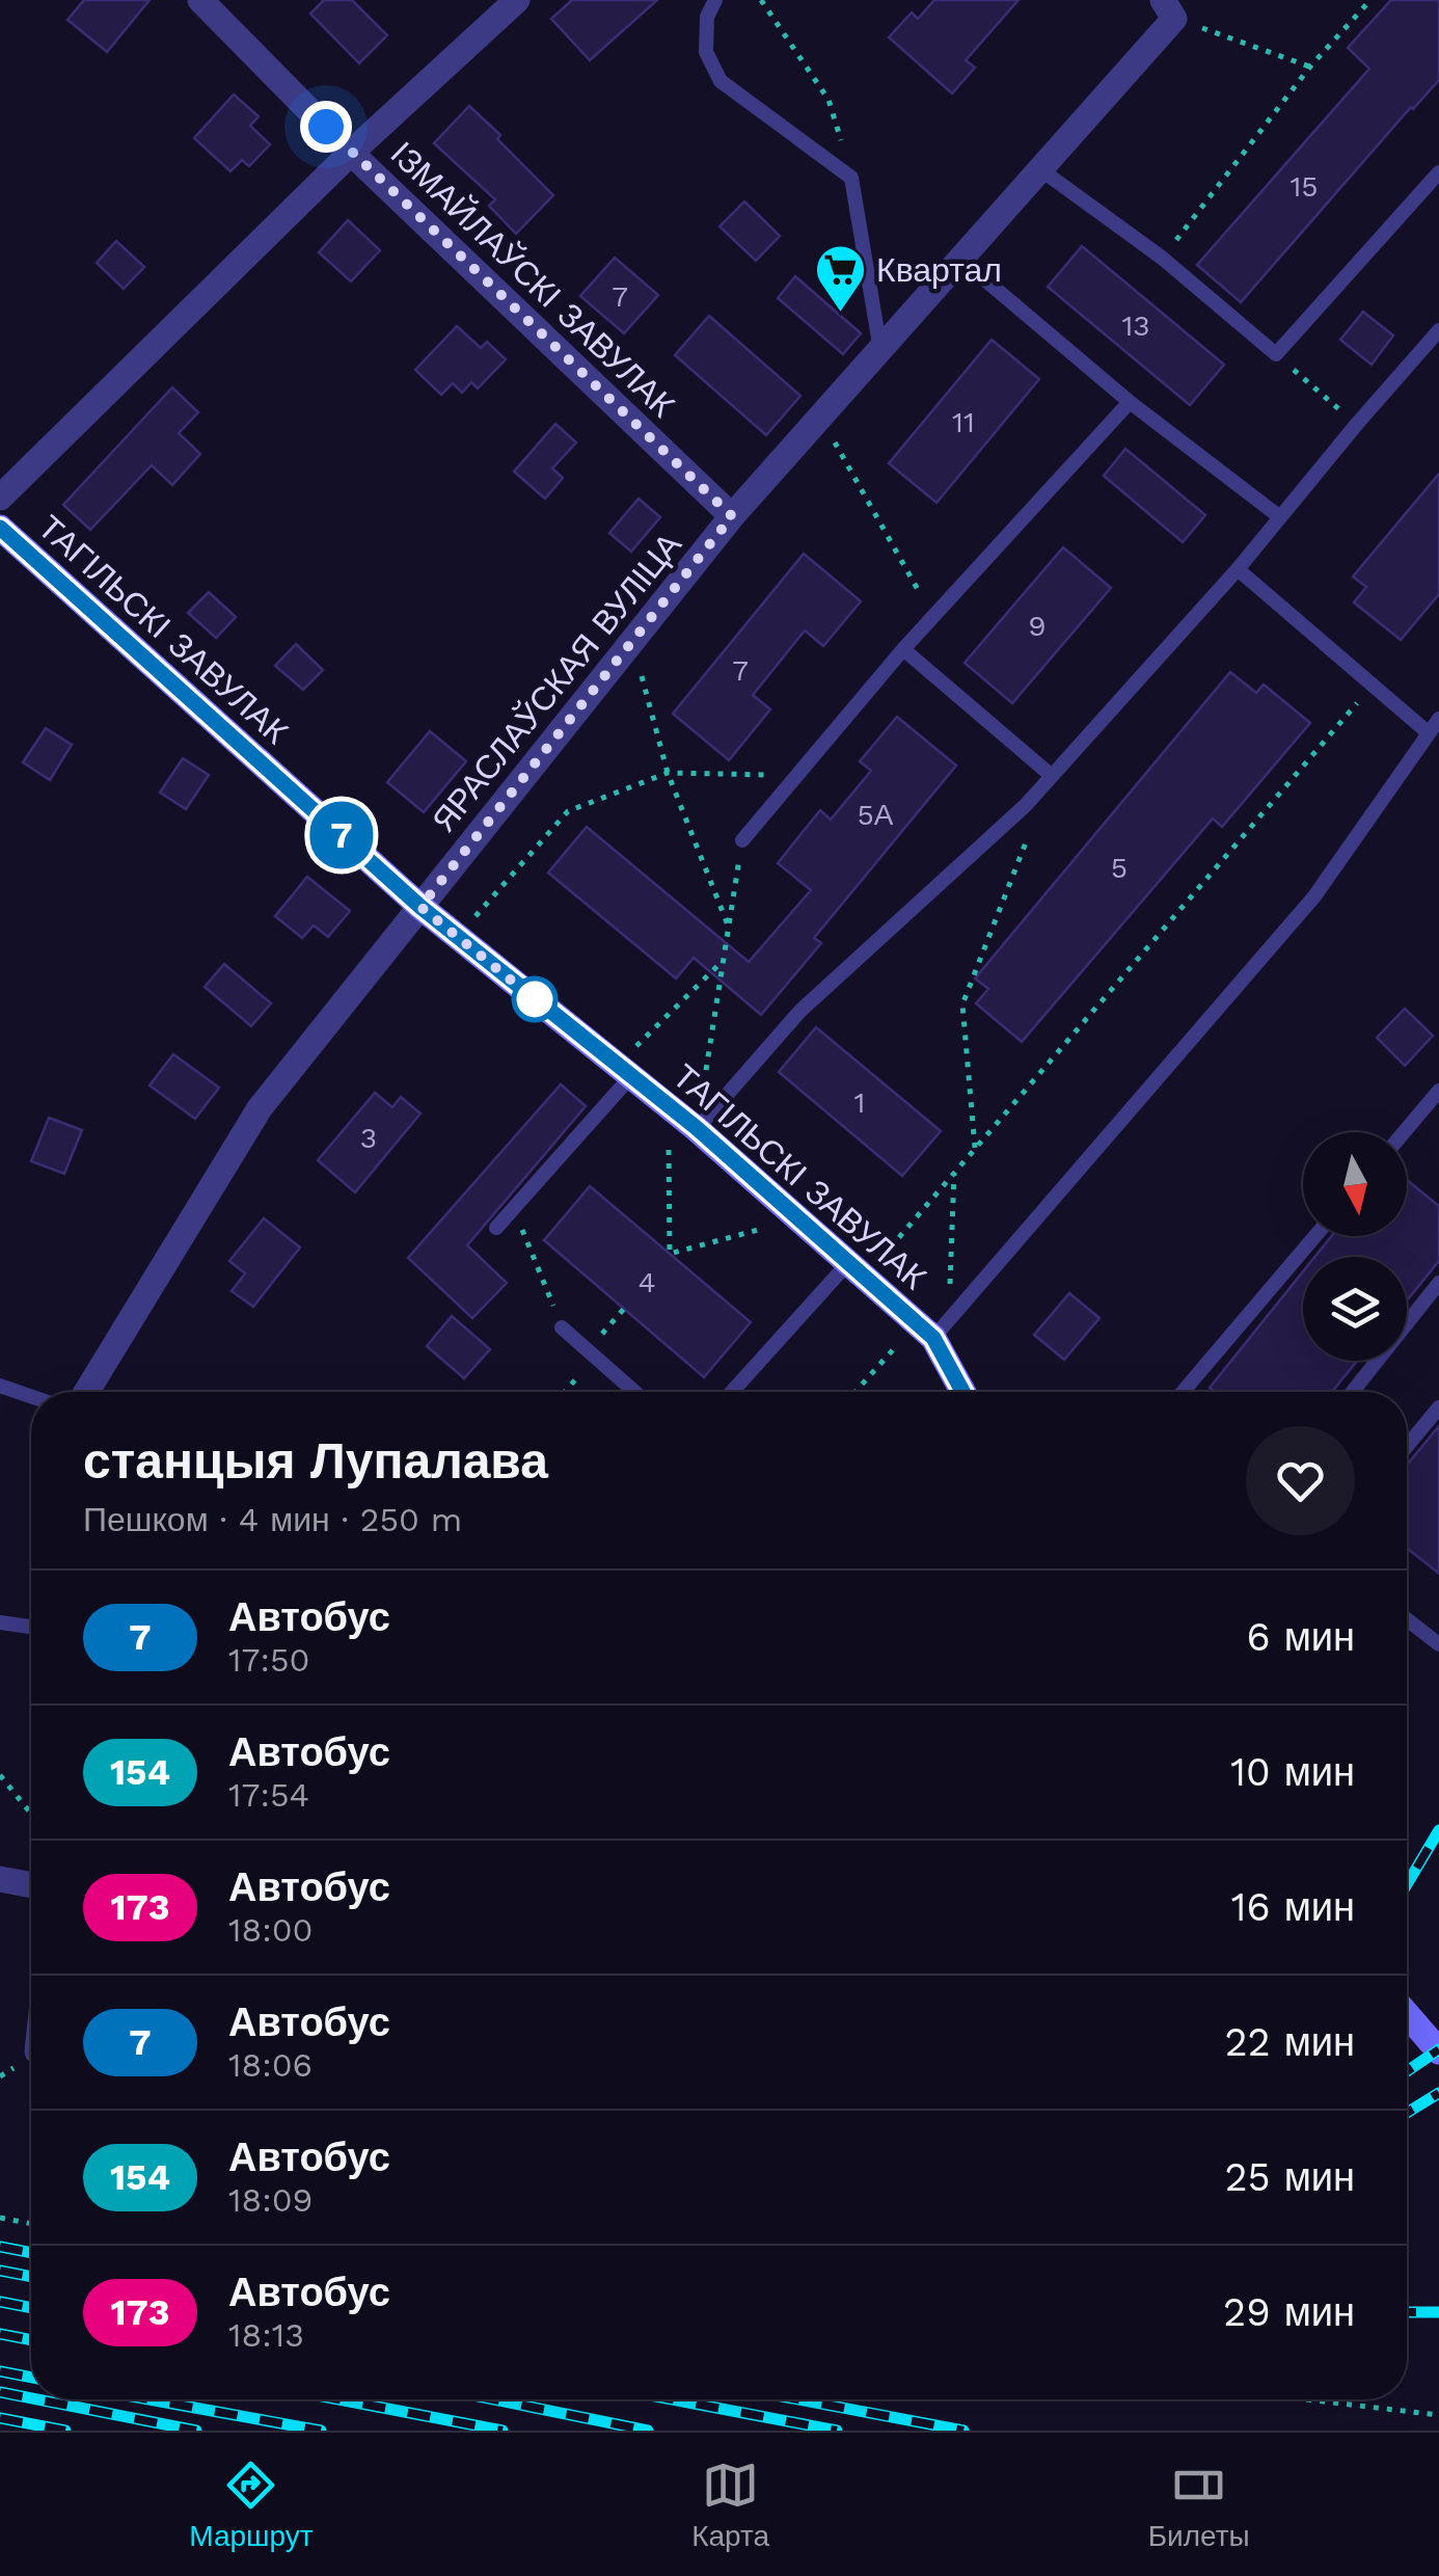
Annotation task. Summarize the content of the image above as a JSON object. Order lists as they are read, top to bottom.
{
  "streets": {
    "main road": ["ТАГІЛЬСКІ ЗАВУЛАК"],
    "street": ["ІЗМАЙЛАЎСКІ ЗАВУЛАК", "ЯРАСЛАЎСКАЯ ВУЛІЦА"]
  },
  "crossings": [
    ["ІЗМАЙЛАЎСКІ ЗАВУЛАК", "ЯРАСЛАЎСКАЯ ВУЛІЦА"],
    ["ТАГІЛЬСКІ ЗАВУЛАК", "ЯРАСЛАЎСКАЯ ВУЛІЦА"]
  ],
  "places": {
    "supermarket": ["Квартал"]
  },
  "lines": ["bus line 7"],
  "house_numbers": [
    "15",
    "7",
    "13",
    "11",
    "9",
    "7",
    "5А",
    "5",
    "1",
    "3",
    "4"
  ],
  "north": "bottom",
  "page": {
    "on_map": "7",
    "heading": ["станцыя Лупалава", "Пешком · 4 мин · 250 m"],
    "list": [
      {
        "mark": "7",
        "name": "Автобус",
        "note": "17:50",
        "value": "6 мин"
      },
      {
        "mark": "154",
        "name": "Автобус",
        "note": "17:54",
        "value": "10 мин"
      },
      {
        "mark": "173",
        "name": "Автобус",
        "note": "18:00",
        "value": "16 мин"
      },
      {
        "mark": "7",
        "name": "Автобус",
        "note": "18:06",
        "value": "22 мин"
      },
      {
        "mark": "154",
        "name": "Автобус",
        "note": "18:09",
        "value": "25 мин"
      },
      {
        "mark": "173",
        "name": "Автобус",
        "note": "18:13",
        "value": "29 мин"
      }
    ],
    "tabs": ["Маршрут", "Карта", "Билеты"]
  }
}
